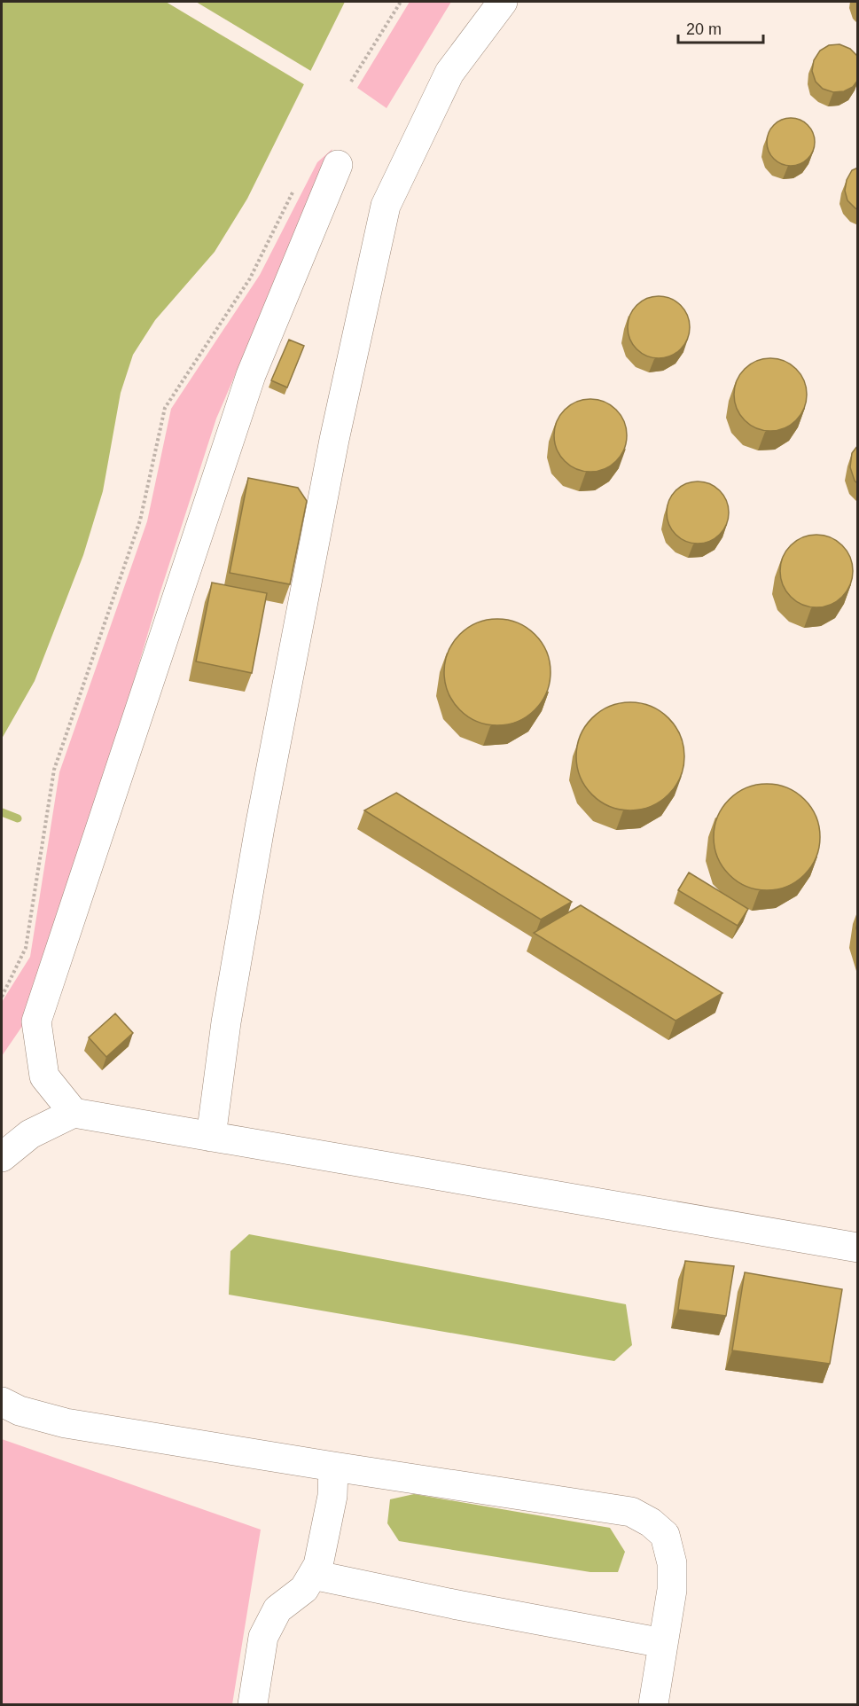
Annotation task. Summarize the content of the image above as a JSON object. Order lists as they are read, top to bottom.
{
  "scale_bar": "20 m"
}
